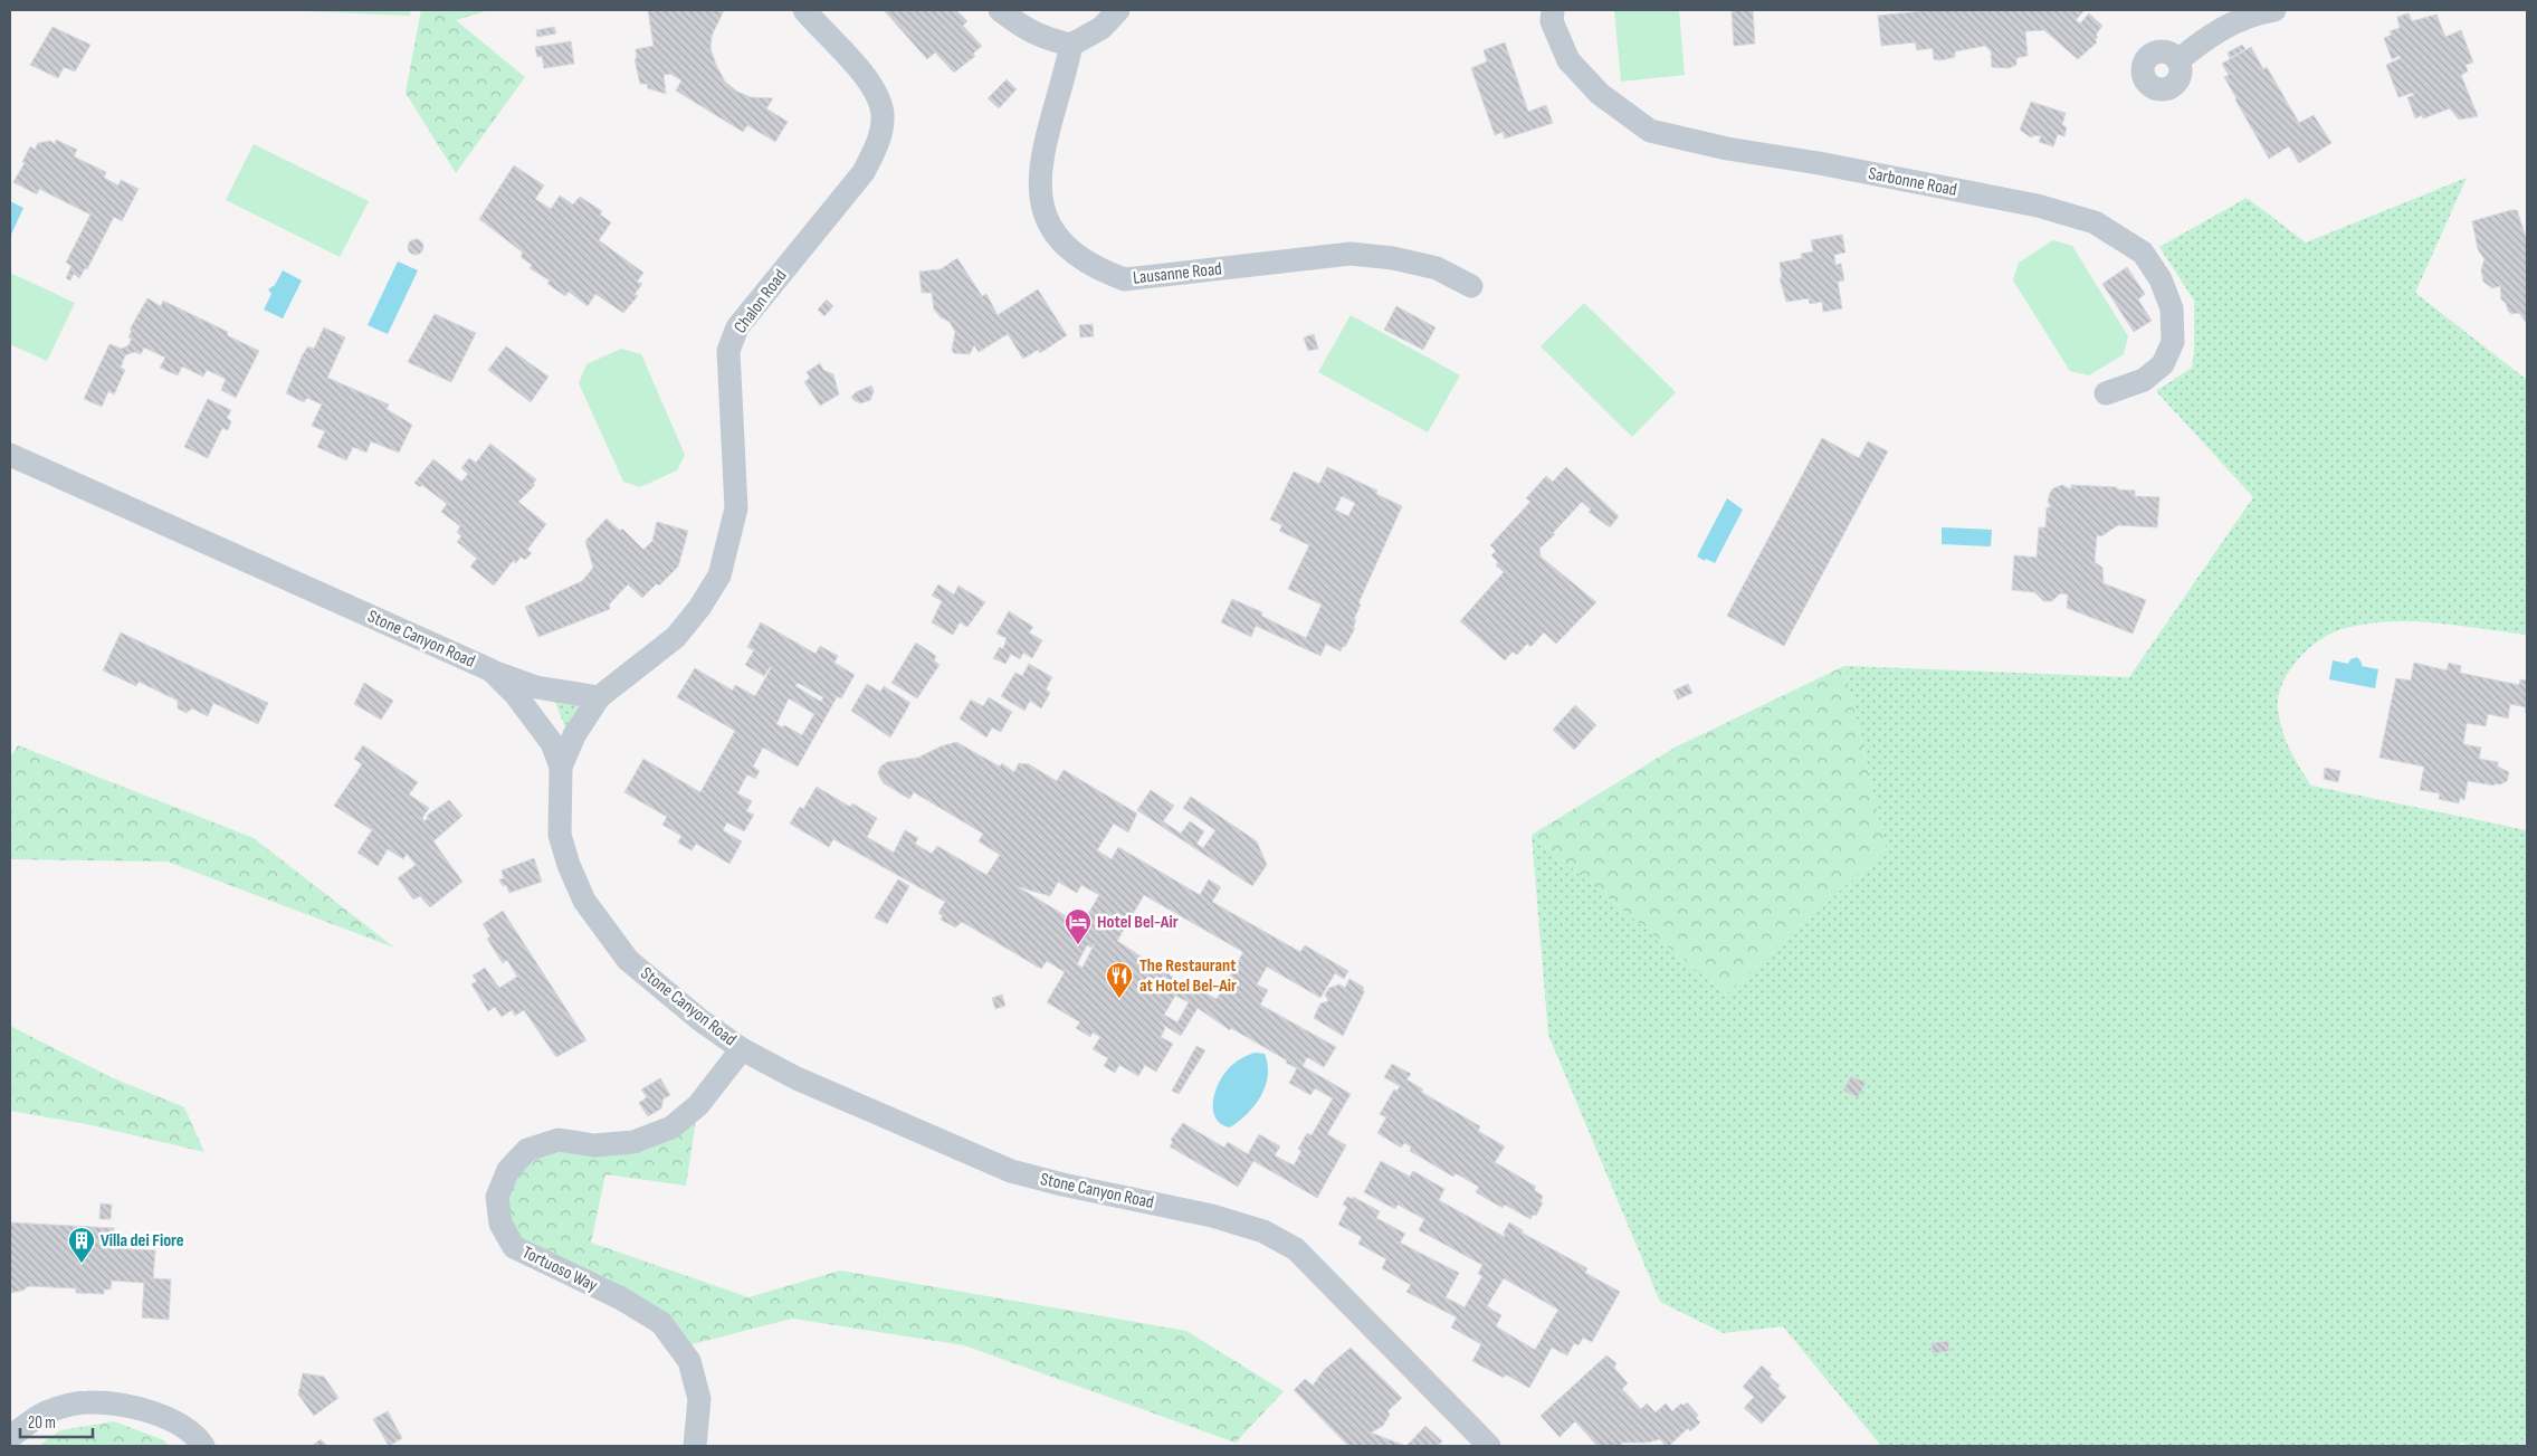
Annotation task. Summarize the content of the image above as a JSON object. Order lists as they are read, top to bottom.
{
  "streets": {
    "street": [
      "Sarbonne Road",
      "Lausanne Road",
      "Chalon Road",
      "Stone Canyon Road",
      "Tortuoso Way"
    ]
  },
  "crossings": [
    ["Chalon Road", "Stone Canyon Road"],
    ["Stone Canyon Road", "Tortuoso Way"]
  ],
  "places": {
    "hotel": ["Hotel Bel-Air"],
    "restaurant": ["The Restaurant at Hotel Bel-Air"],
    "building": ["Villa dei Fiore"]
  },
  "scale_bar": "20 m"
}
